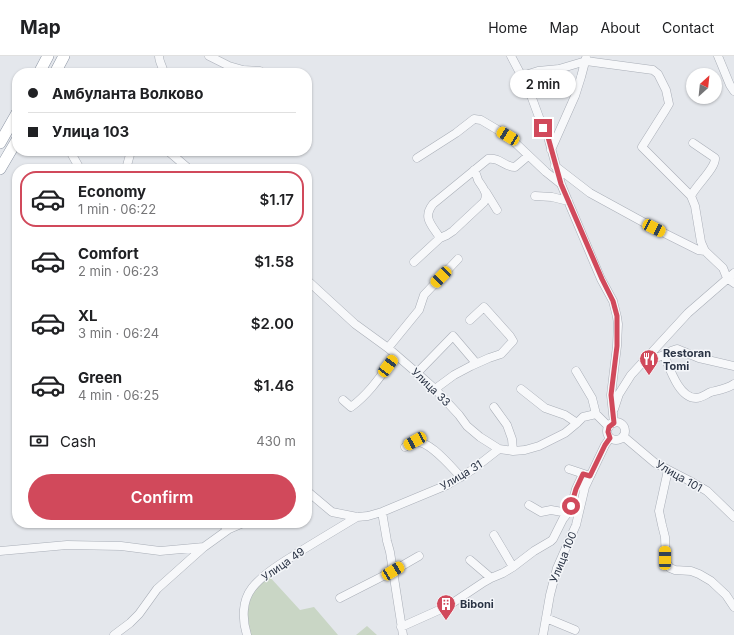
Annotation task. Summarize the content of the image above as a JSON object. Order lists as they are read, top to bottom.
{
  "streets": {
    "street": [
      "Улица 33",
      "Улица 31",
      "Улица 101",
      "Улица 100",
      "Улица 49"
    ]
  },
  "crossings": [
    ["Улица 33", "Улица 31"],
    ["Улица 31", "Улица 49"],
    ["Улица 101", "Улица 100"]
  ],
  "places": {
    "restaurant": ["Restoran Tomi"],
    "building": ["Biboni"]
  },
  "north": "top right",
  "page": {
    "header": "Map",
    "nav": [
      "Home",
      "Map",
      "About",
      "Contact"
    ],
    "banner": ["Амбуланта Волково", "Улица 103"],
    "bubble": "2 min",
    "list": [
      {
        "name": "Economy",
        "note": "1 min · 06:22",
        "value": "$1.17"
      },
      {
        "name": "Comfort",
        "note": "2 min · 06:23",
        "value": "$1.58"
      },
      {
        "name": "XL",
        "note": "3 min · 06:24",
        "value": "$2.00"
      },
      {
        "name": "Green",
        "note": "4 min · 06:25",
        "value": "$1.46"
      }
    ],
    "pay": ["Cash", "430 m"],
    "buttons": "Confirm"
  }
}
